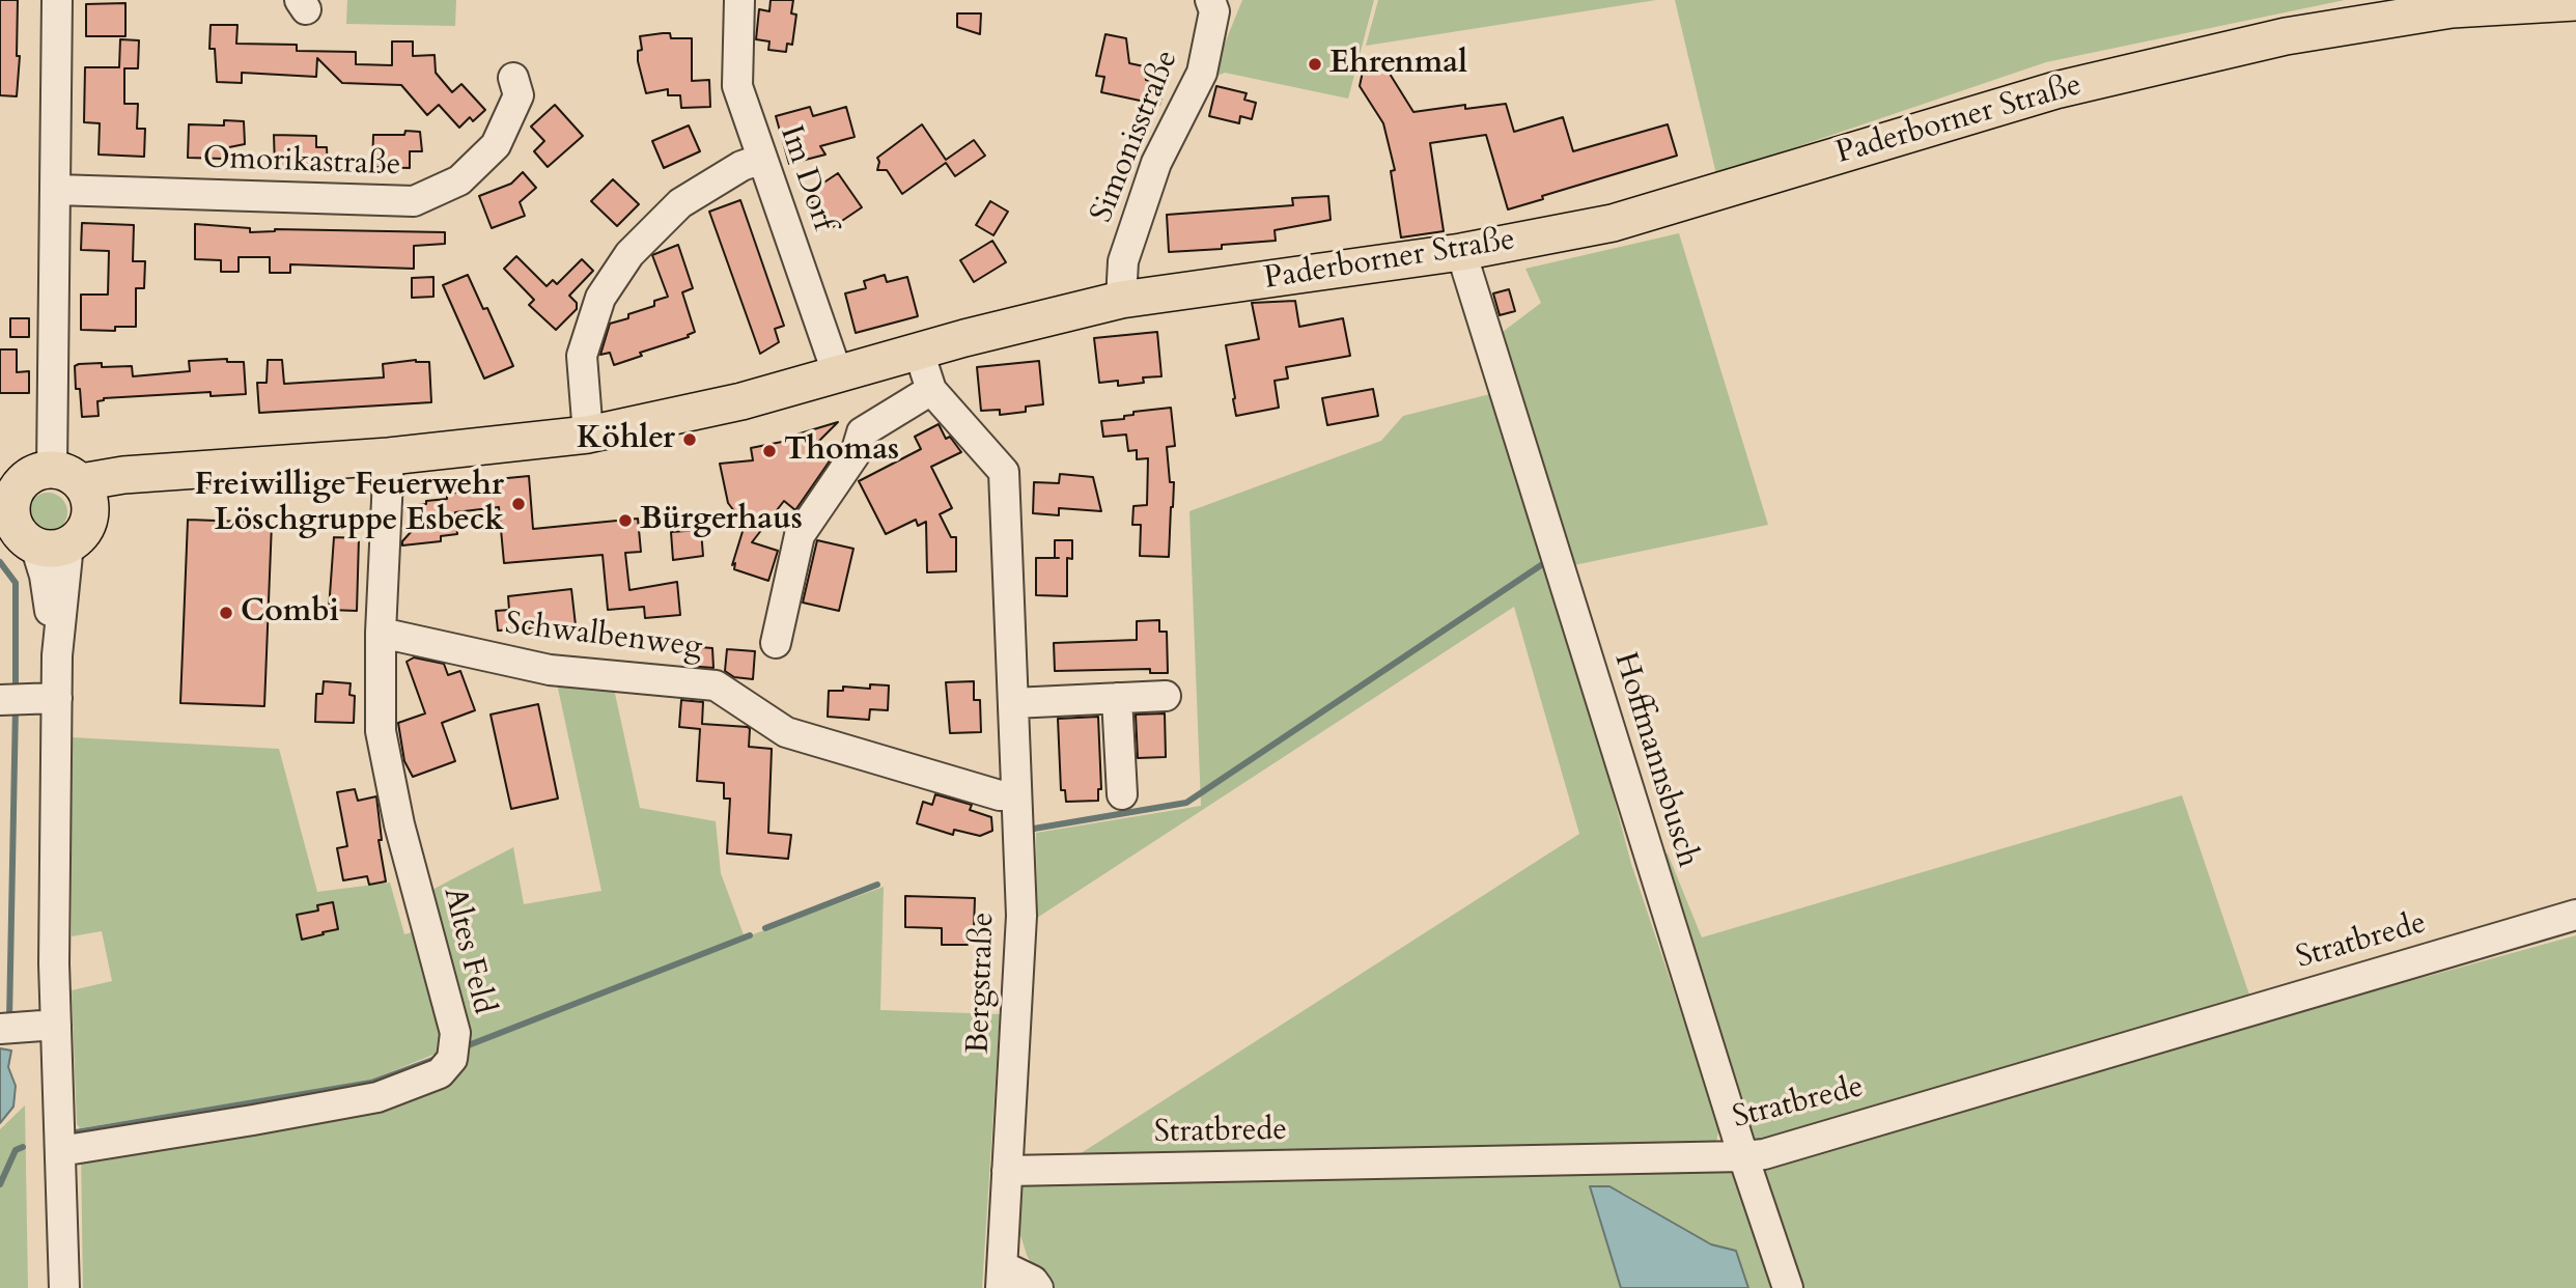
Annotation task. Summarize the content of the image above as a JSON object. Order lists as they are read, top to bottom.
{
  "streets": {
    "main road": ["Paderborner Straße"],
    "street": [
      "Simonisstraße",
      "Omorikastraße",
      "Im Dorf",
      "Schwalbenweg",
      "Hoffmannsbusch",
      "Stratbrede",
      "Altes Feld",
      "Bergstraße"
    ]
  },
  "crossings": [
    ["Paderborner Straße", "Simonisstraße"],
    ["Paderborner Straße", "Im Dorf"],
    ["Paderborner Straße", "Hoffmannsbusch"],
    ["Paderborner Straße", "Altes Feld"],
    ["Paderborner Straße", "Bergstraße"],
    ["Schwalbenweg", "Altes Feld"],
    ["Schwalbenweg", "Bergstraße"],
    ["Hoffmannsbusch", "Stratbrede"],
    ["Stratbrede", "Bergstraße"]
  ],
  "places": [
    "Ehrenmal",
    "Köhler",
    "Thomas",
    "Freiwillige Feuerwehr Löschgruppe Esbeck",
    "Bürgerhaus",
    "Combi"
  ]
}
